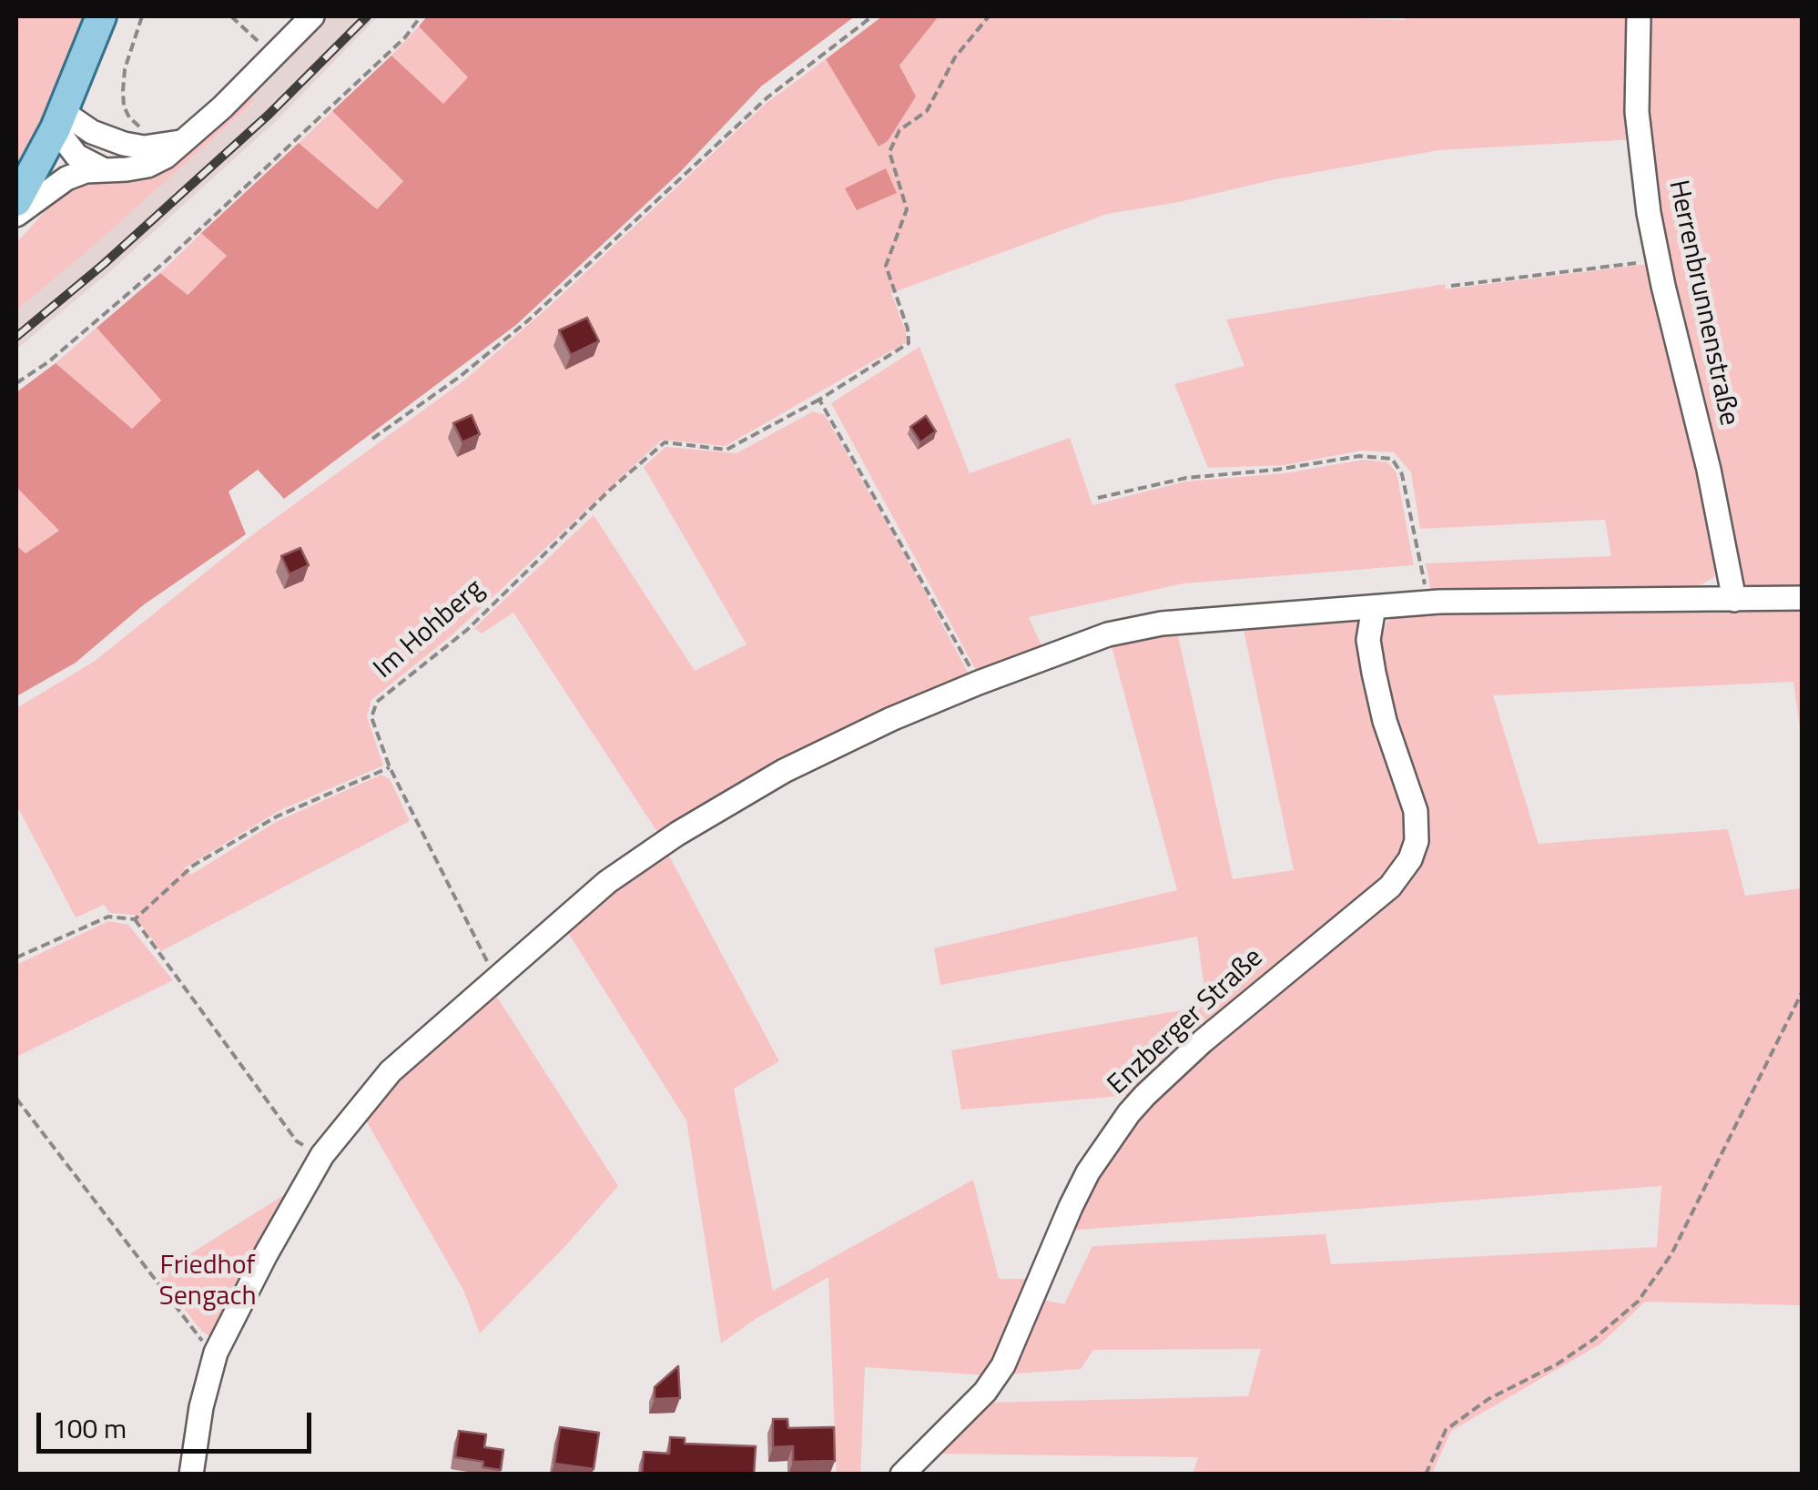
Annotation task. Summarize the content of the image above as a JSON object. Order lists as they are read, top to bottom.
{
  "streets": {
    "street": ["Herrenbrunnenstraße", "Enzberger Straße"],
    "path": ["Im Hohberg"]
  },
  "parks": ["Friedhof Sengach"],
  "scale_bar": "100 m"
}
